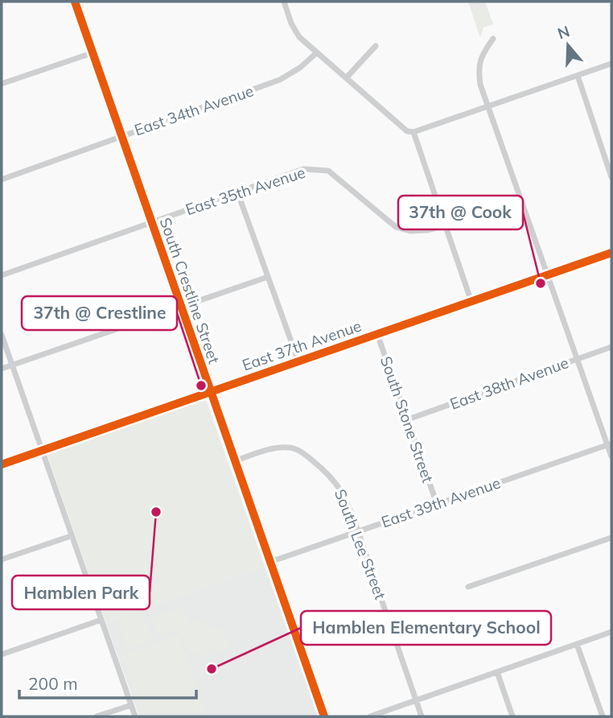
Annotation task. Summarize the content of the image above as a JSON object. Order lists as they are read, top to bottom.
{
  "streets": {
    "street": [
      "East 34th Avenue",
      "East 35th Avenue",
      "South Crestline Street",
      "East 37th Avenue",
      "East 38th Avenue",
      "South Stone Street",
      "East 39th Avenue",
      "South Lee Street"
    ]
  },
  "crossings": [
    ["East 34th Avenue", "South Crestline Street"],
    ["East 35th Avenue", "South Crestline Street"],
    ["South Crestline Street", "East 37th Avenue"],
    ["South Crestline Street", "East 39th Avenue"],
    ["South Crestline Street", "South Lee Street"],
    ["East 37th Avenue", "South Stone Street"],
    ["East 38th Avenue", "South Stone Street"],
    ["South Stone Street", "East 39th Avenue"],
    ["East 39th Avenue", "South Lee Street"]
  ],
  "places": [
    "37th @ Cook",
    "37th @ Crestline",
    "Hamblen Park",
    "Hamblen Elementary School"
  ],
  "scale_bar": "200 m",
  "north": "top"
}
